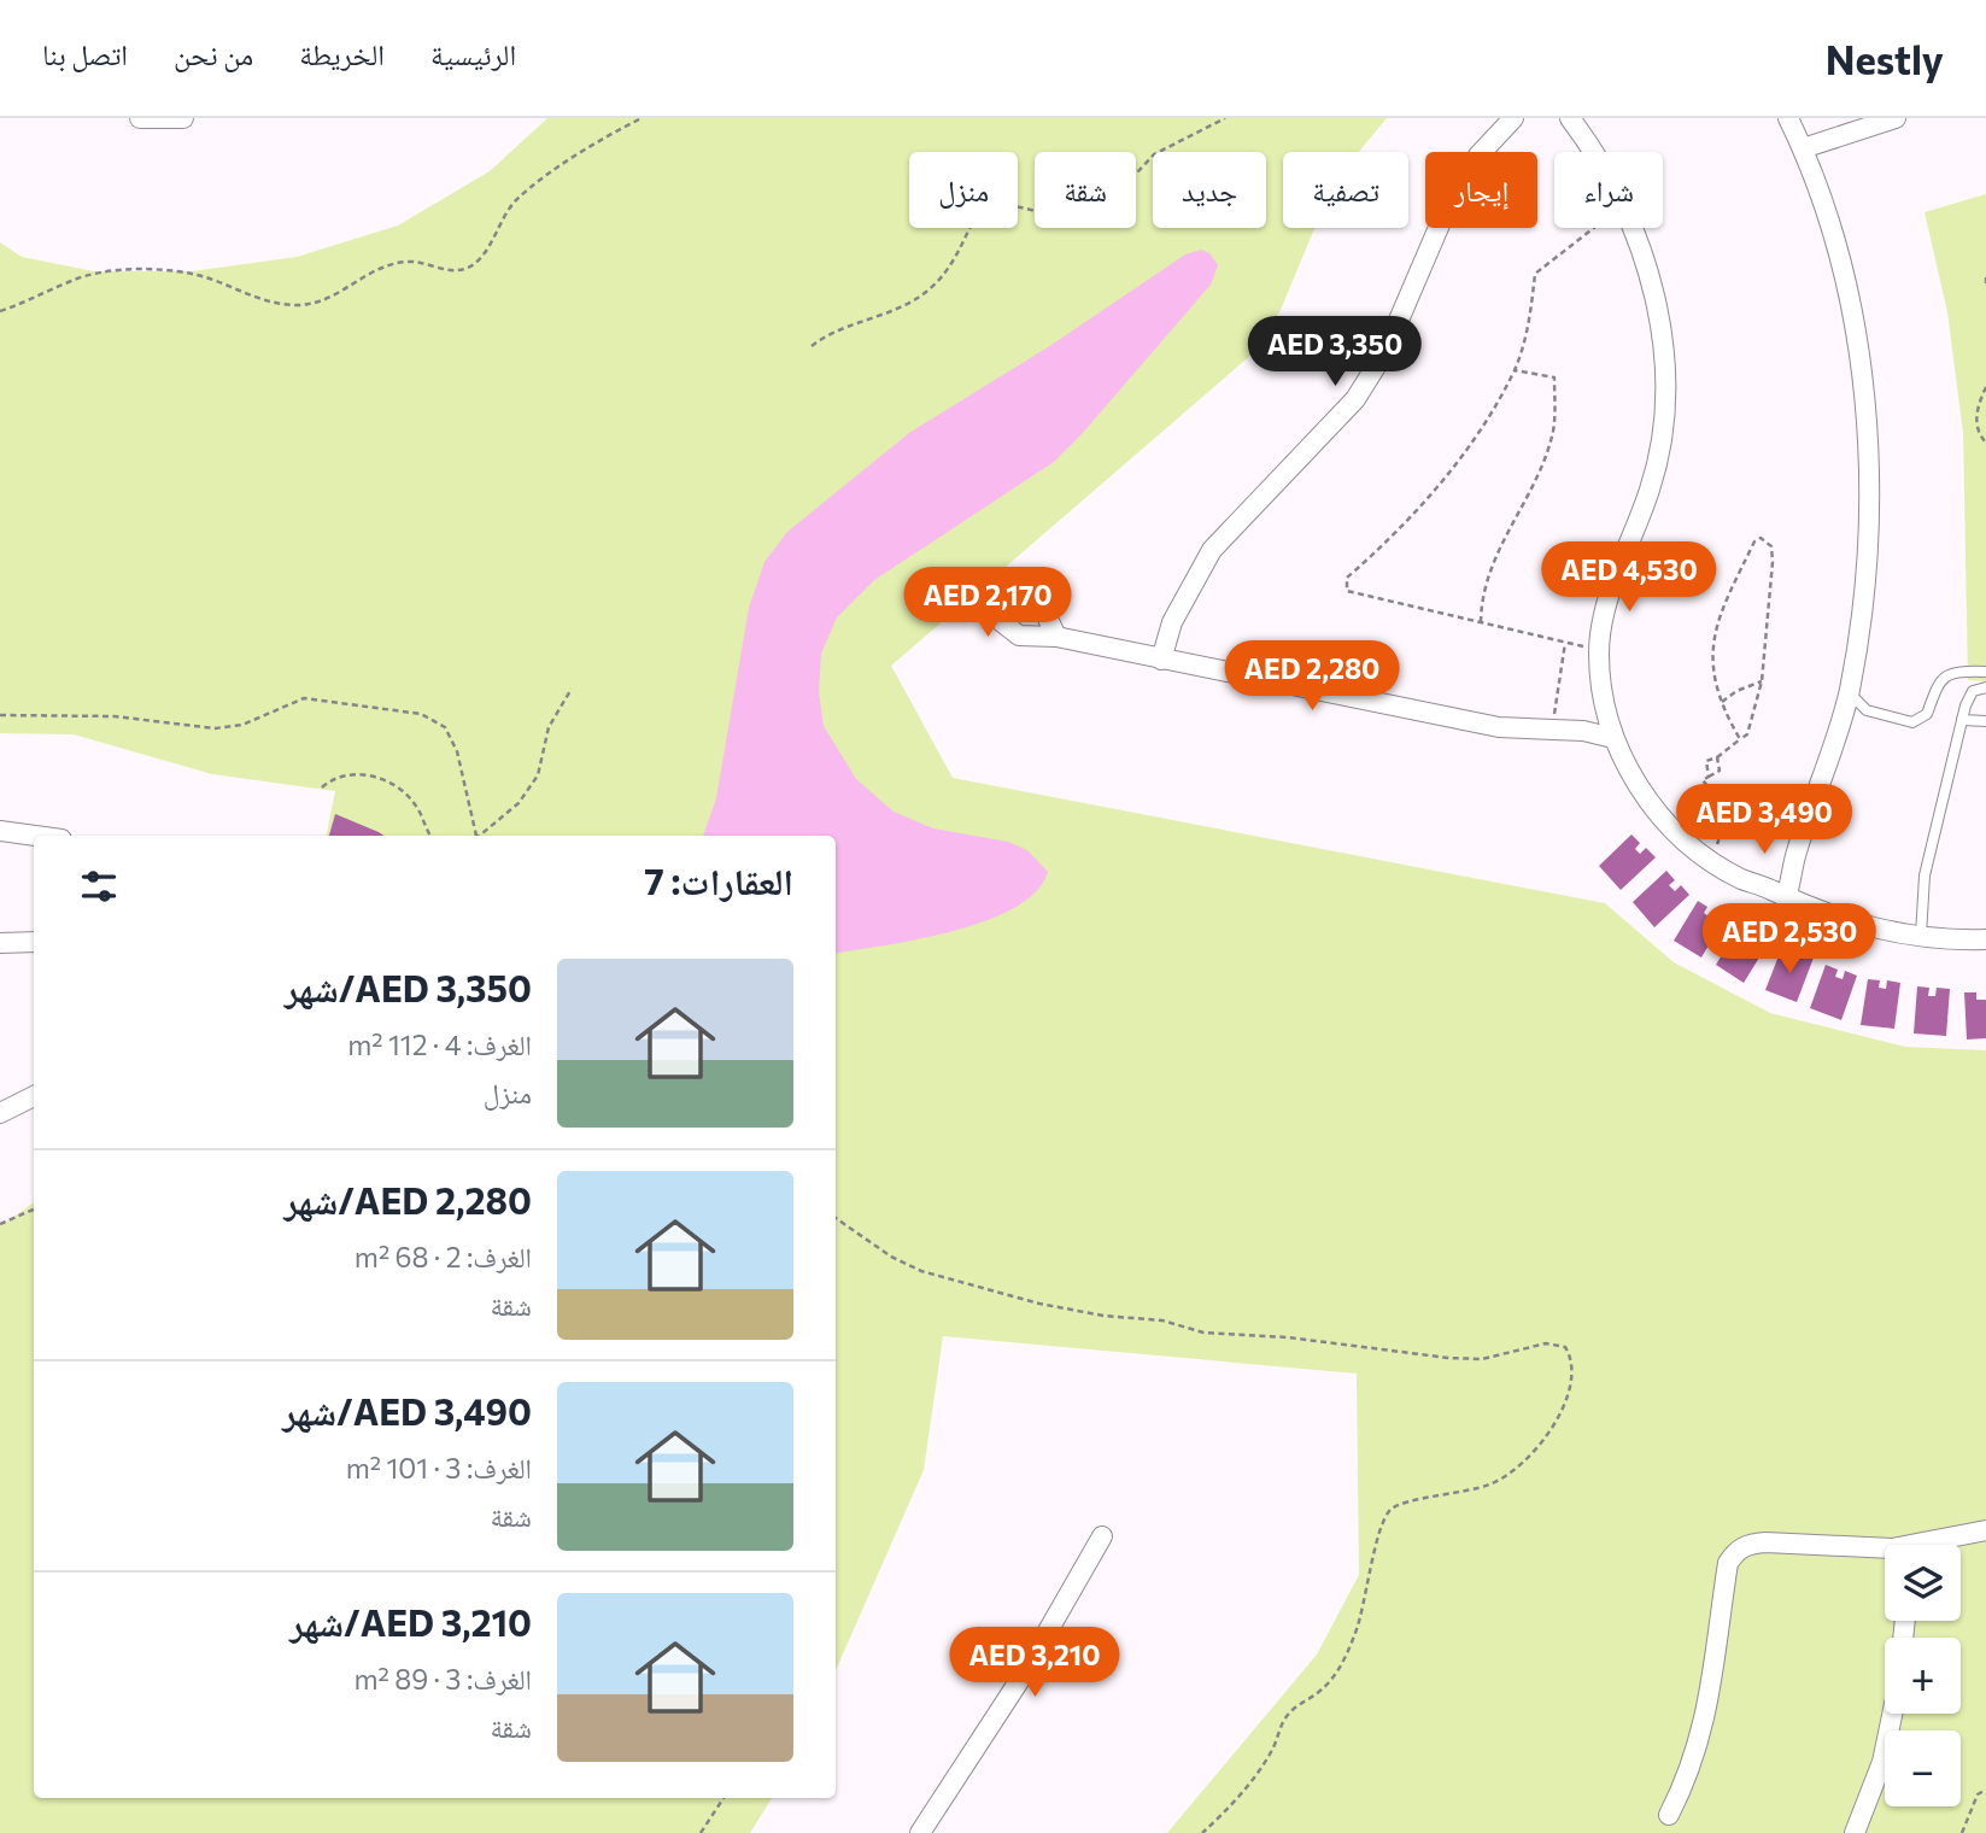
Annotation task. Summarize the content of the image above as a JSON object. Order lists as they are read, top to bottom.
{
  "page": {
    "header": "Nestly",
    "nav": [
      "الرئيسية",
      "الخريطة",
      "من نحن",
      "اتصل بنا"
    ],
    "chip": [
      "شراء",
      "إيجار",
      "تصفية",
      "جديد",
      "شقة",
      "منزل"
    ],
    "price": [
      "AED 3,350",
      "AED 4,530",
      "AED 2,170",
      "AED 2,280",
      "AED 3,490",
      "AED 2,530",
      "AED 3,210"
    ],
    "heading": "العقارات: 7",
    "list": [
      {
        "name": "AED 3,350/شهر",
        "note": "الغرف: 4 · 112 m² · منزل"
      },
      {
        "name": "AED 2,280/شهر",
        "note": "الغرف: 2 · 68 m² · شقة"
      },
      {
        "name": "AED 3,490/شهر",
        "note": "الغرف: 3 · 101 m² · شقة"
      },
      {
        "name": "AED 3,210/شهر",
        "note": "الغرف: 3 · 89 m² · شقة"
      }
    ],
    "map_buttons": ["+", "−"]
  }
}
